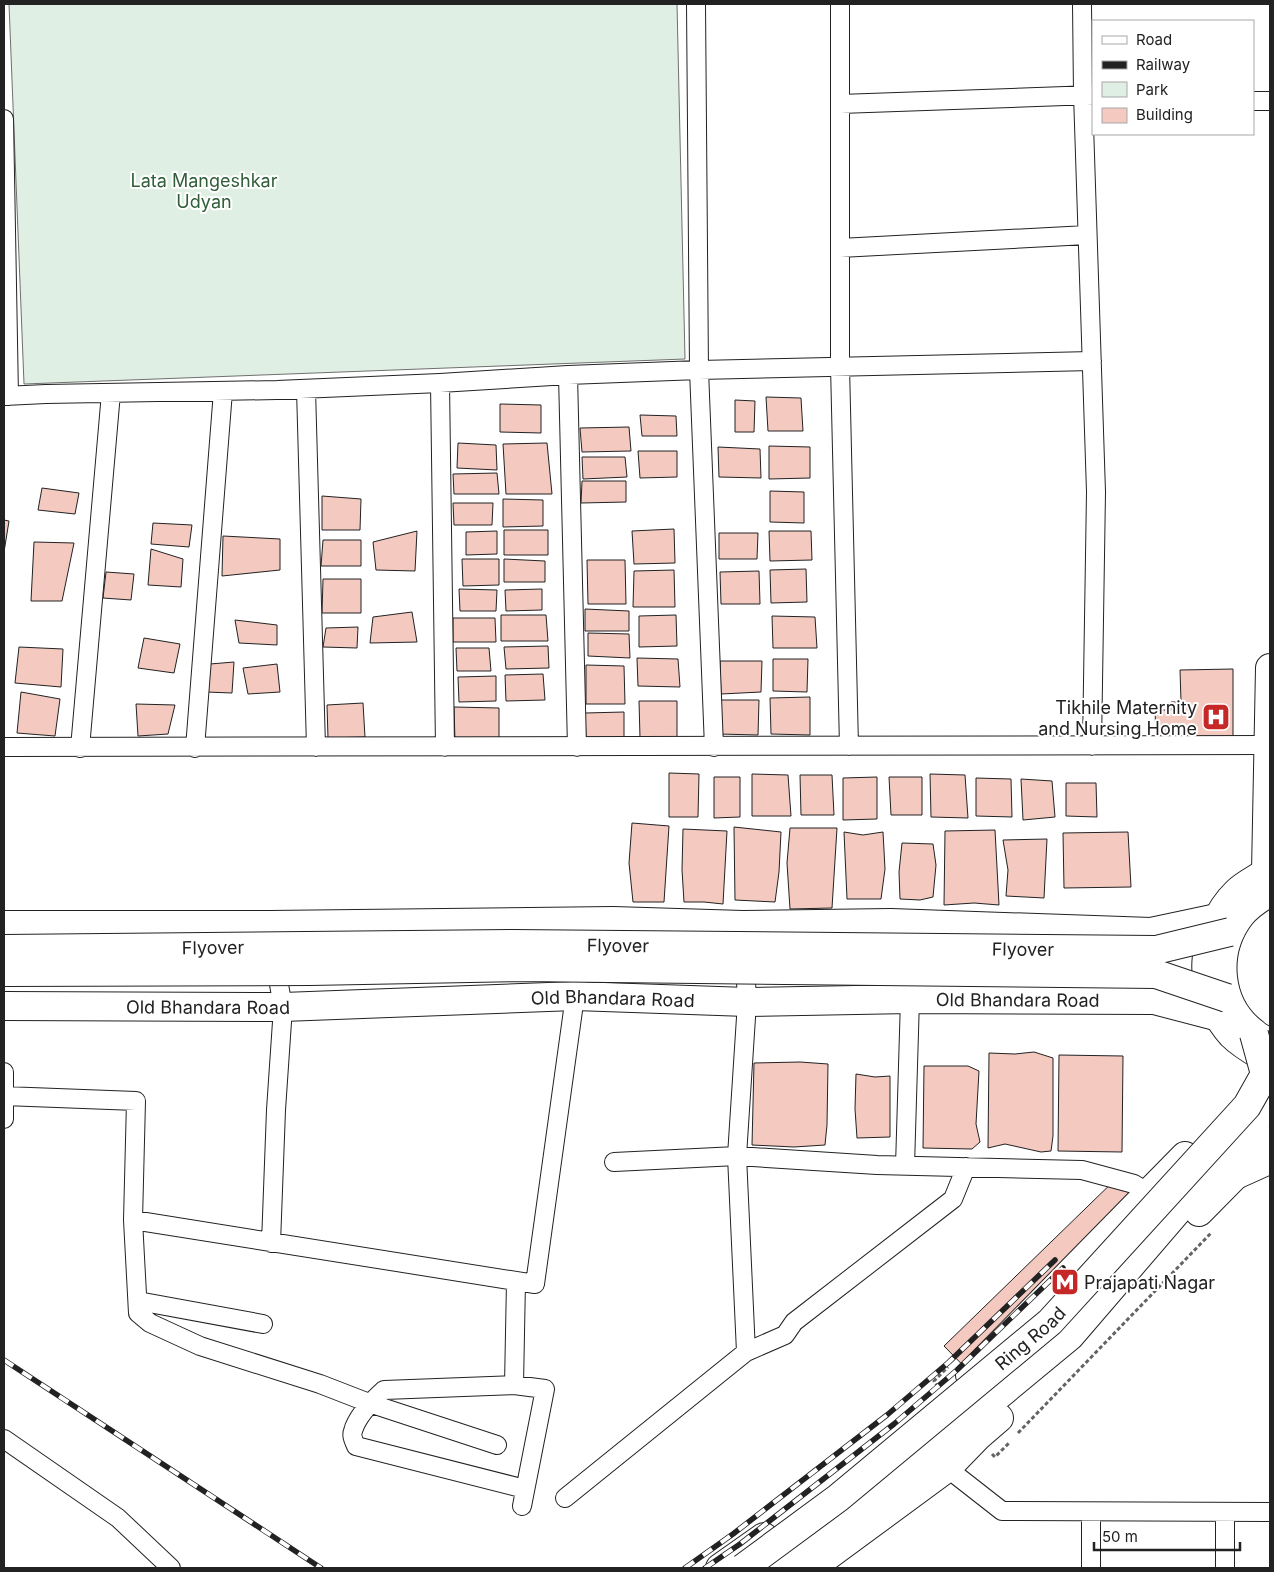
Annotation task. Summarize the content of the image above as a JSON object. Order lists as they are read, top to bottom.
{
  "streets": {
    "main road": ["Flyover", "Old Bhandara Road", "Ring Road"]
  },
  "crossings": [
    ["Flyover", "Old Bhandara Road"]
  ],
  "parks": ["Lata Mangeshkar Udyan"],
  "places": {
    "hospital": ["Tikhile Maternity and Nursing Home"],
    "metro station": ["Prajapati Nagar"]
  },
  "legend": [
    "Road",
    "Railway",
    "Park",
    "Building"
  ],
  "scale_bar": "50 m"
}
